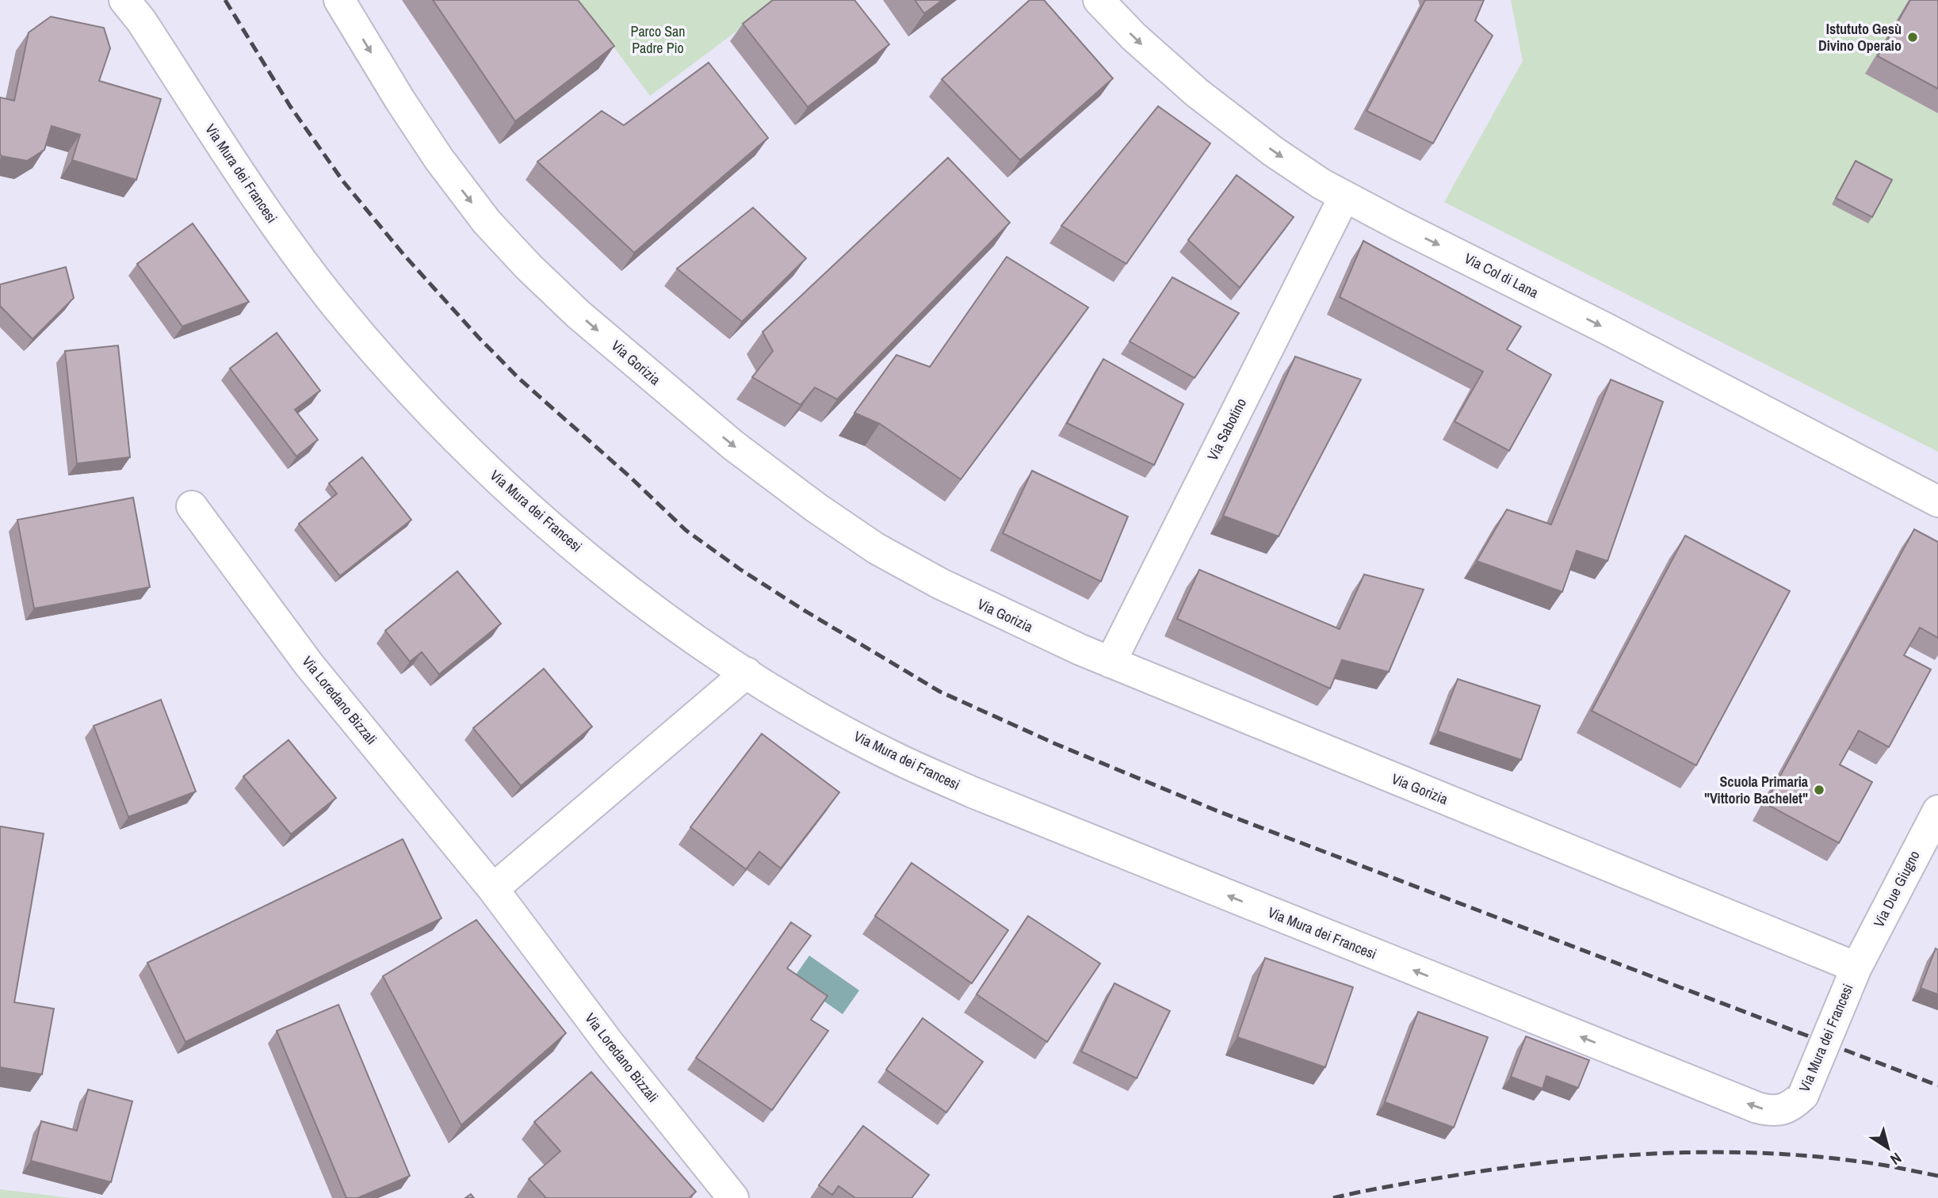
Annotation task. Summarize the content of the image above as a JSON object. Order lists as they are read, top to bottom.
{
  "streets": {
    "street": [
      "Via Mura dei Francesi",
      "Via Col di Lana",
      "Via Gorizia",
      "Via Sabotino",
      "Via Loredano Bizzali",
      "Via Due Giugno"
    ]
  },
  "crossings": [
    ["Via Mura dei Francesi", "Via Gorizia"],
    ["Via Mura dei Francesi", "Via Due Giugno"],
    ["Via Col di Lana", "Via Sabotino"],
    ["Via Gorizia", "Via Sabotino"],
    ["Via Gorizia", "Via Due Giugno"]
  ],
  "one_way": ["Via Mura dei Francesi", "Via Col di Lana", "Via Gorizia"],
  "parks": ["Parco San Padre Pio"],
  "places": ["Istututo Gesù Divino Operaio", "Scuola Primaria \"Vittorio Bachelet\""],
  "north": "bottom right"
}
